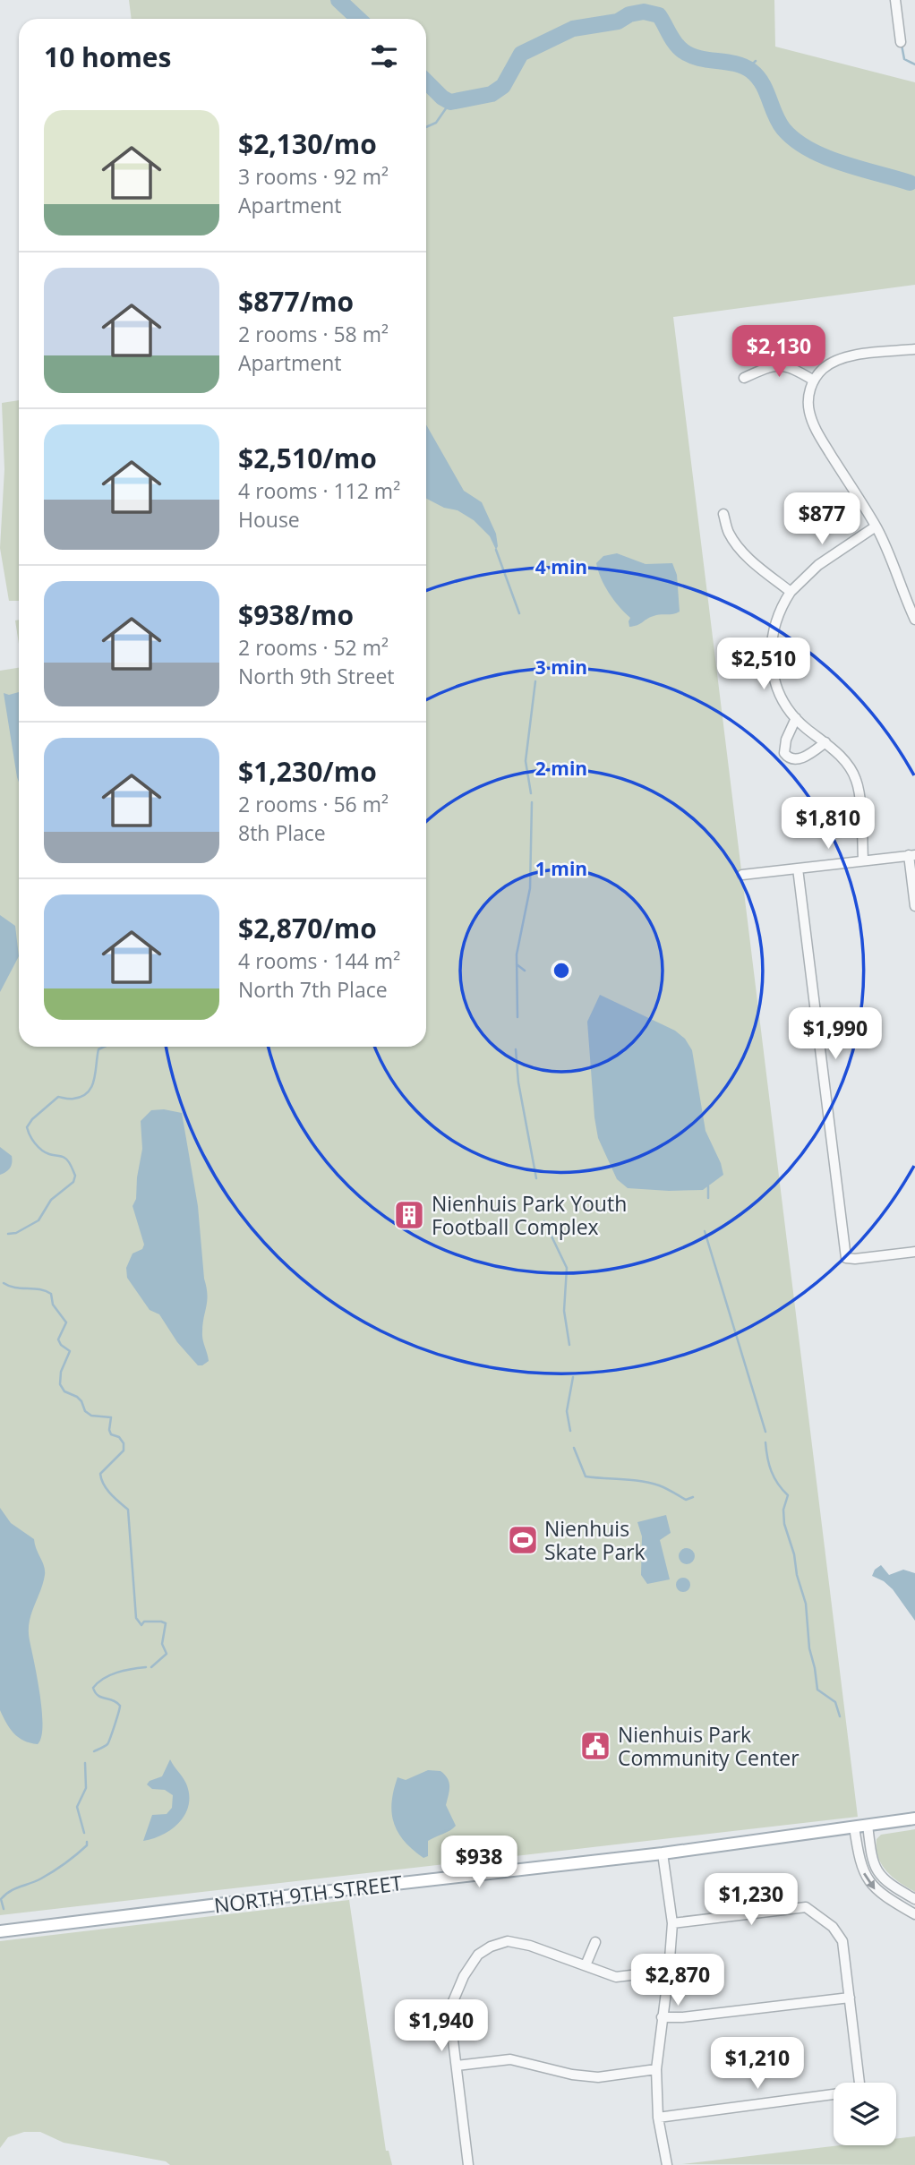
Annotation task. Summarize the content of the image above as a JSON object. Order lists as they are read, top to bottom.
{
  "streets": {
    "main road": ["NORTH 9TH STREET"]
  },
  "places": {
    "building": ["Nienhuis Park Youth Football Complex"],
    "sports": ["Nienhuis Skate Park"],
    "public building": ["Nienhuis Park Community Center"]
  },
  "page": {
    "heading": "10 homes",
    "list": [
      {
        "name": "$2,130/mo",
        "note": "3 rooms · 92 m² · Apartment"
      },
      {
        "name": "$877/mo",
        "note": "2 rooms · 58 m² · Apartment"
      },
      {
        "name": "$2,510/mo",
        "note": "4 rooms · 112 m² · House"
      },
      {
        "name": "$938/mo",
        "note": "2 rooms · 52 m² · North 9th Street"
      },
      {
        "name": "$1,230/mo",
        "note": "2 rooms · 56 m² · 8th Place"
      },
      {
        "name": "$2,870/mo",
        "note": "4 rooms · 144 m² · North 7th Place"
      }
    ],
    "price": [
      "$2,130",
      "$877",
      "$2,510",
      "$1,810",
      "$1,990",
      "$938",
      "$1,230",
      "$2,870",
      "$1,940",
      "$1,210"
    ]
  },
  "rings": [
    "4 min",
    "3 min",
    "2 min",
    "1 min"
  ]
}
